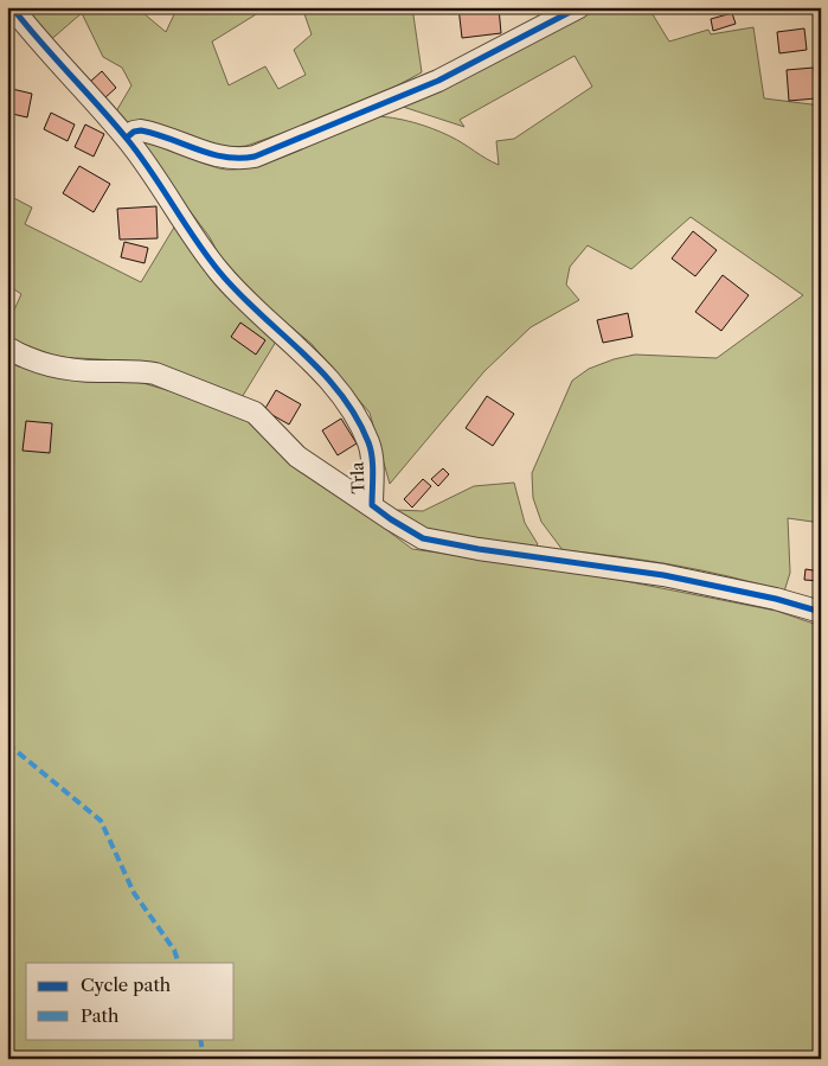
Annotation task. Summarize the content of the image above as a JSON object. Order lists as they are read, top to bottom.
{
  "streets": {
    "street": ["Trla"]
  },
  "legend": ["Cycle path", "Path"]
}
